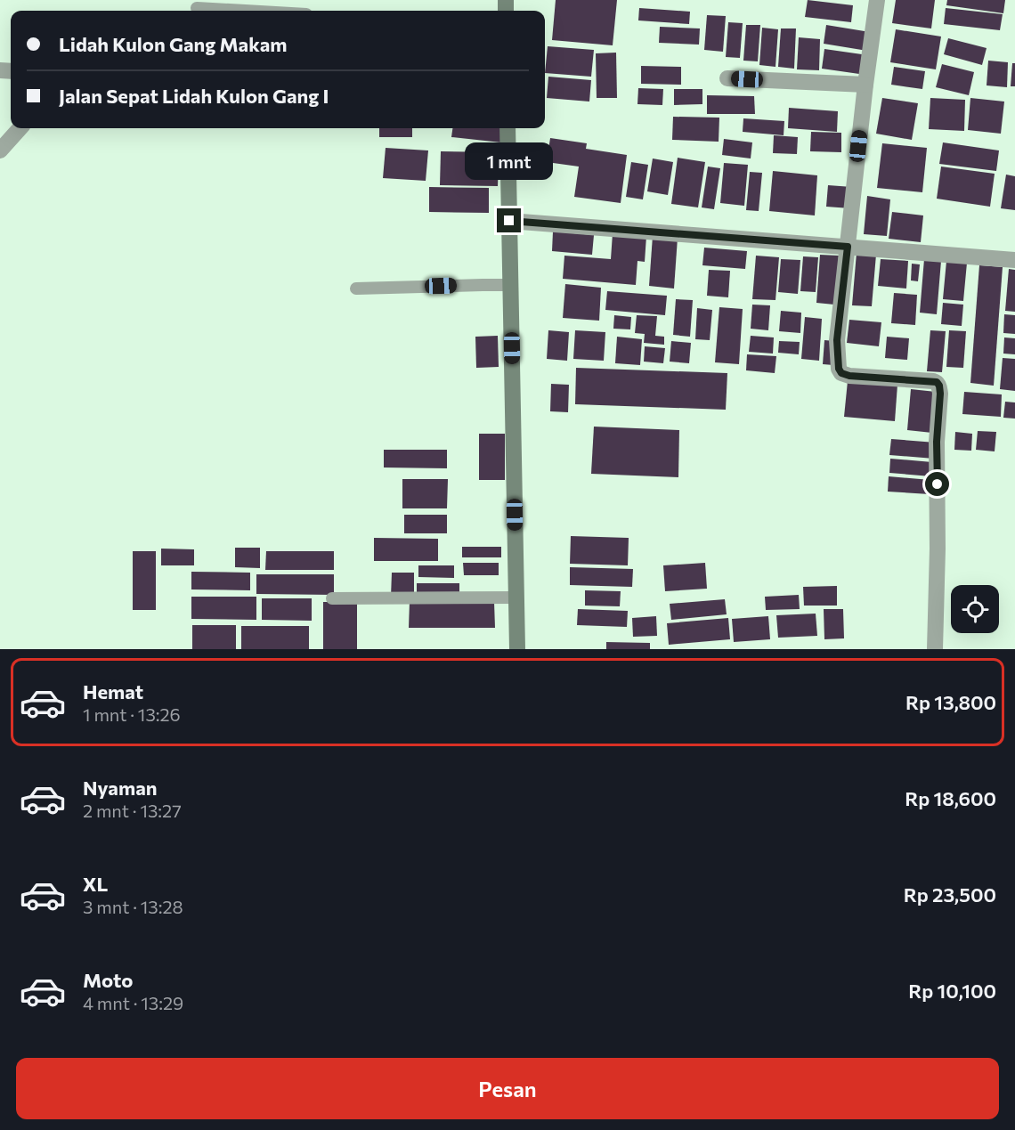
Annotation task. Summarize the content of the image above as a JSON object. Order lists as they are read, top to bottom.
{
  "page": {
    "banner": ["Lidah Kulon Gang Makam", "Jalan Sepat Lidah Kulon Gang I"],
    "bubble": "1 mnt",
    "list": [
      {
        "name": "Hemat",
        "note": "1 mnt · 13:26",
        "value": "Rp 13,800"
      },
      {
        "name": "Nyaman",
        "note": "2 mnt · 13:27",
        "value": "Rp 18,600"
      },
      {
        "name": "XL",
        "note": "3 mnt · 13:28",
        "value": "Rp 23,500"
      },
      {
        "name": "Moto",
        "note": "4 mnt · 13:29",
        "value": "Rp 10,100"
      }
    ],
    "buttons": "Pesan"
  }
}
